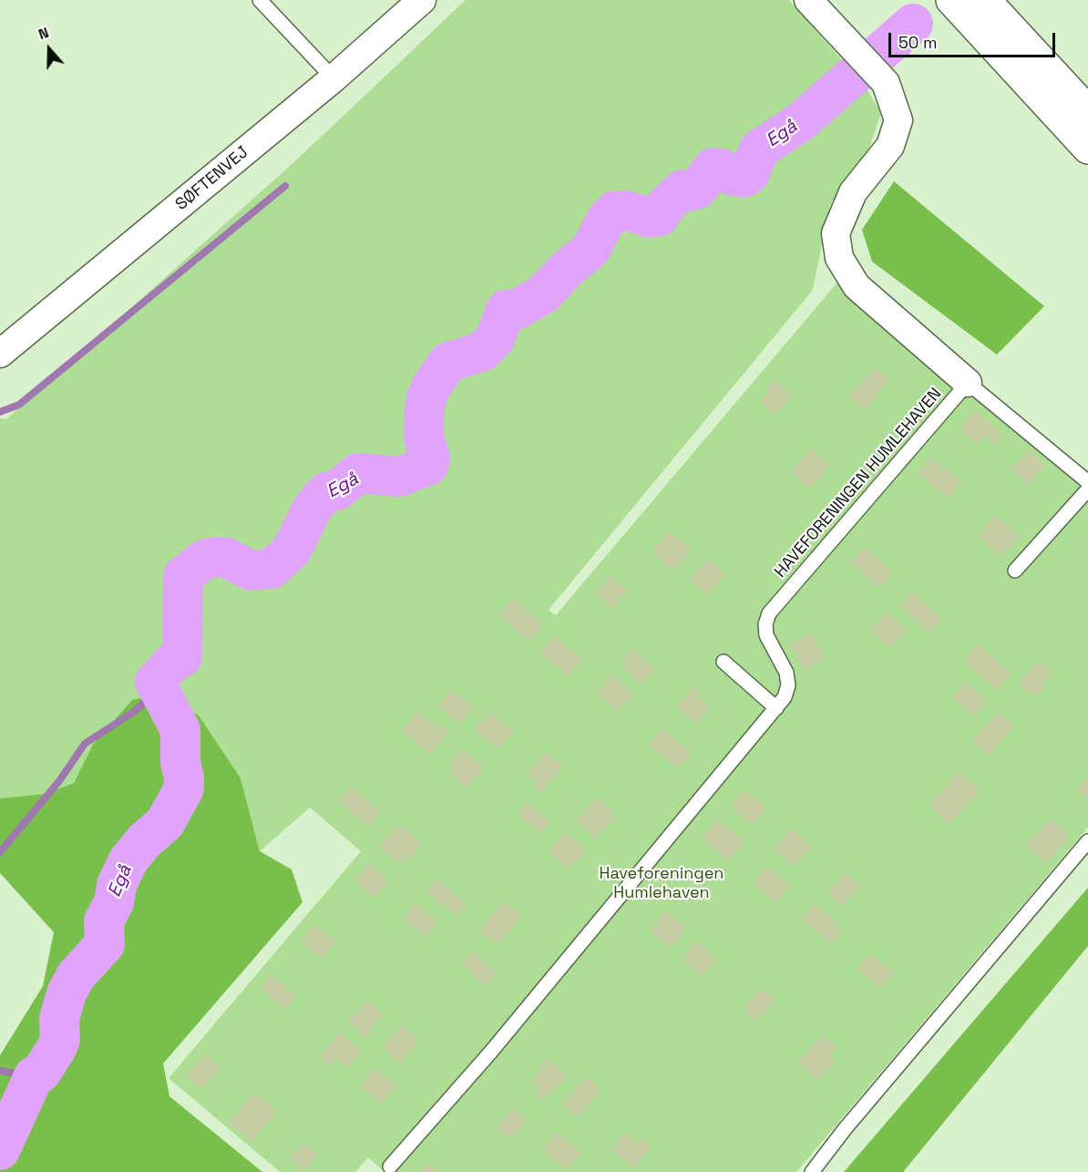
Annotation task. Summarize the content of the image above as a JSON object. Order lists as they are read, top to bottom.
{
  "streets": {
    "street": ["SØFTENVEJ"],
    "lane": ["HAVEFORENINGEN HUMLEHAVEN"]
  },
  "water": ["Egå"],
  "parks": ["Haveforeningen Humlehaven"],
  "scale_bar": "50 m",
  "north": "top"
}
